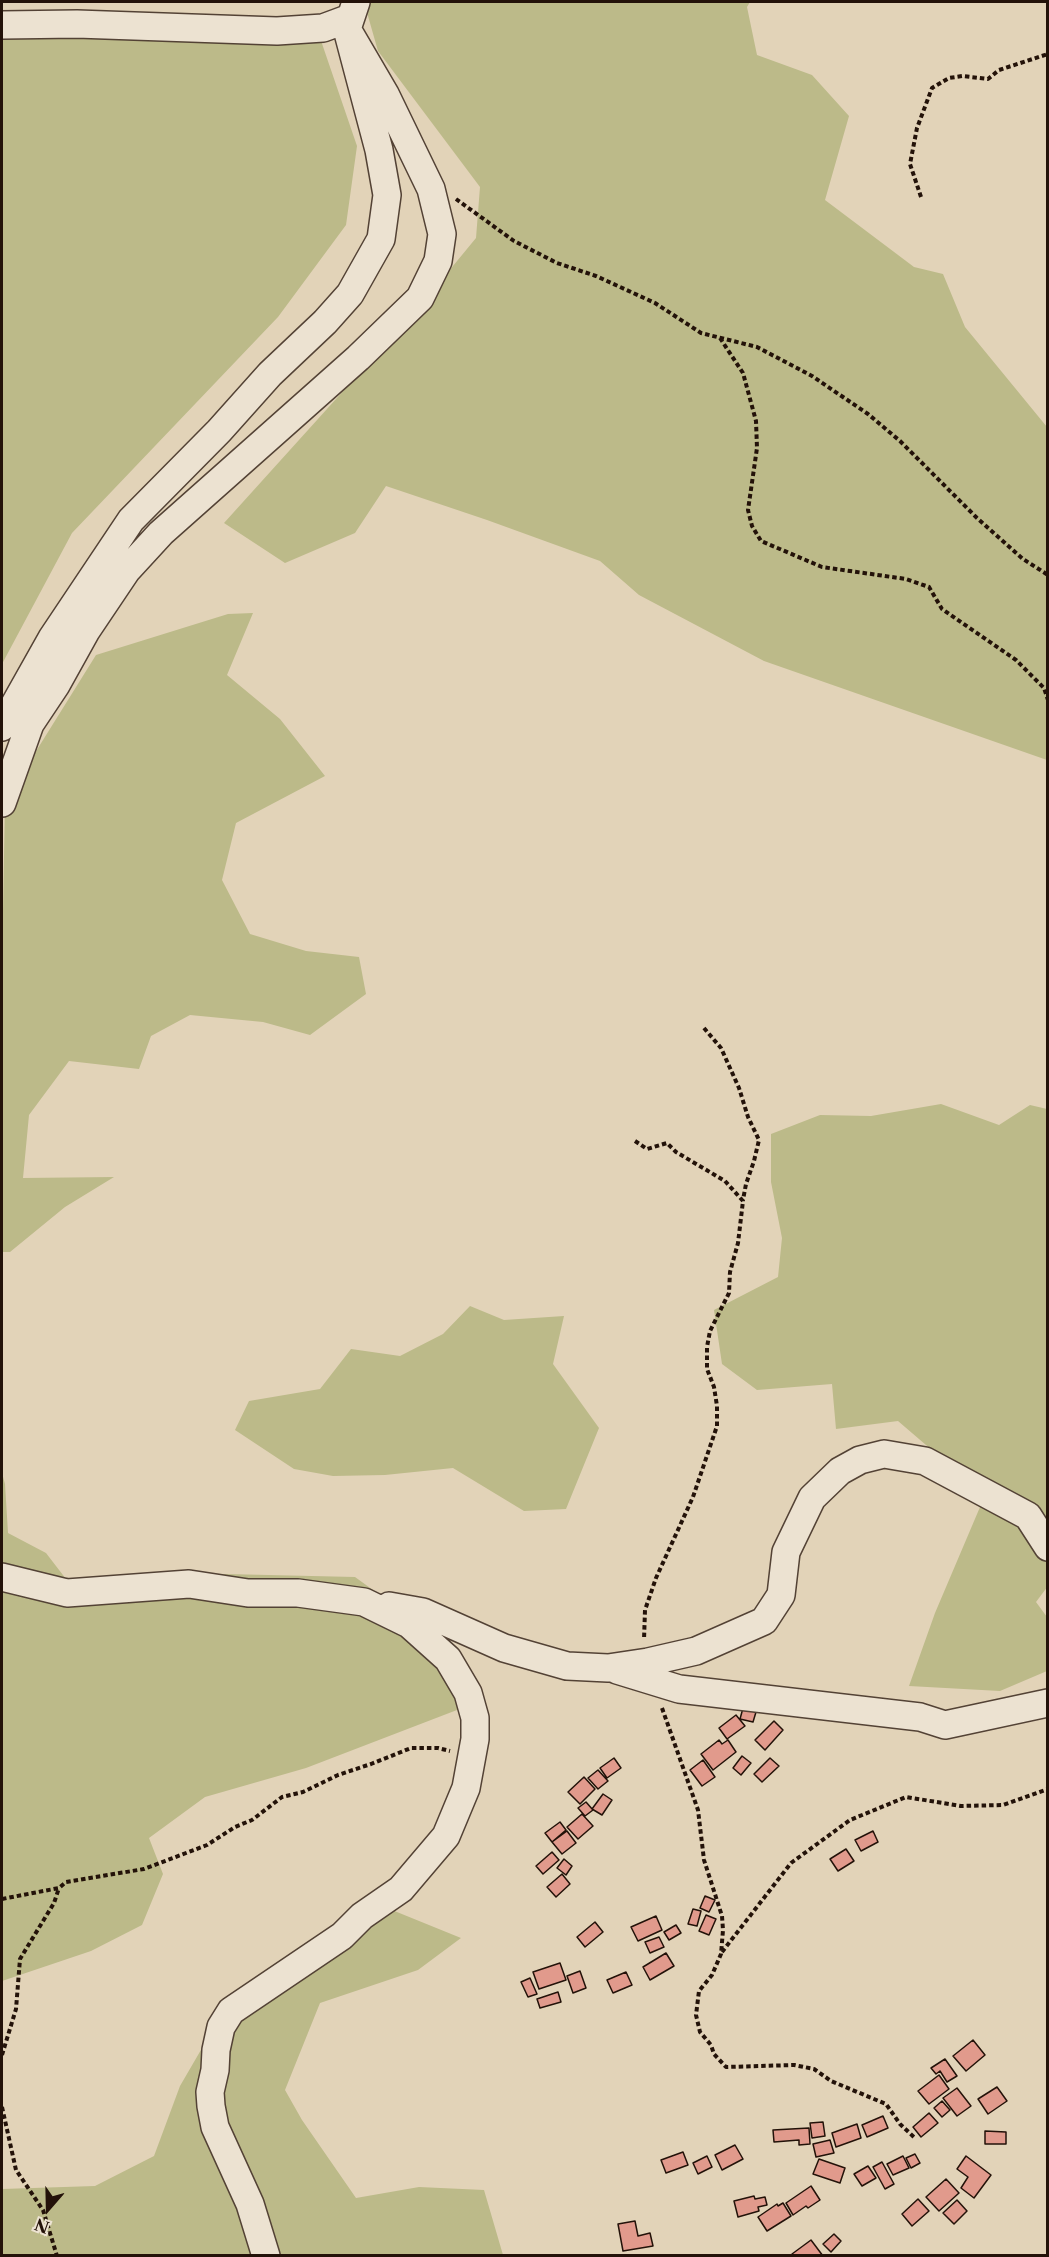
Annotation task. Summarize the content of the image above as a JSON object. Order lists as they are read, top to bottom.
{
  "north": "bottom"
}
